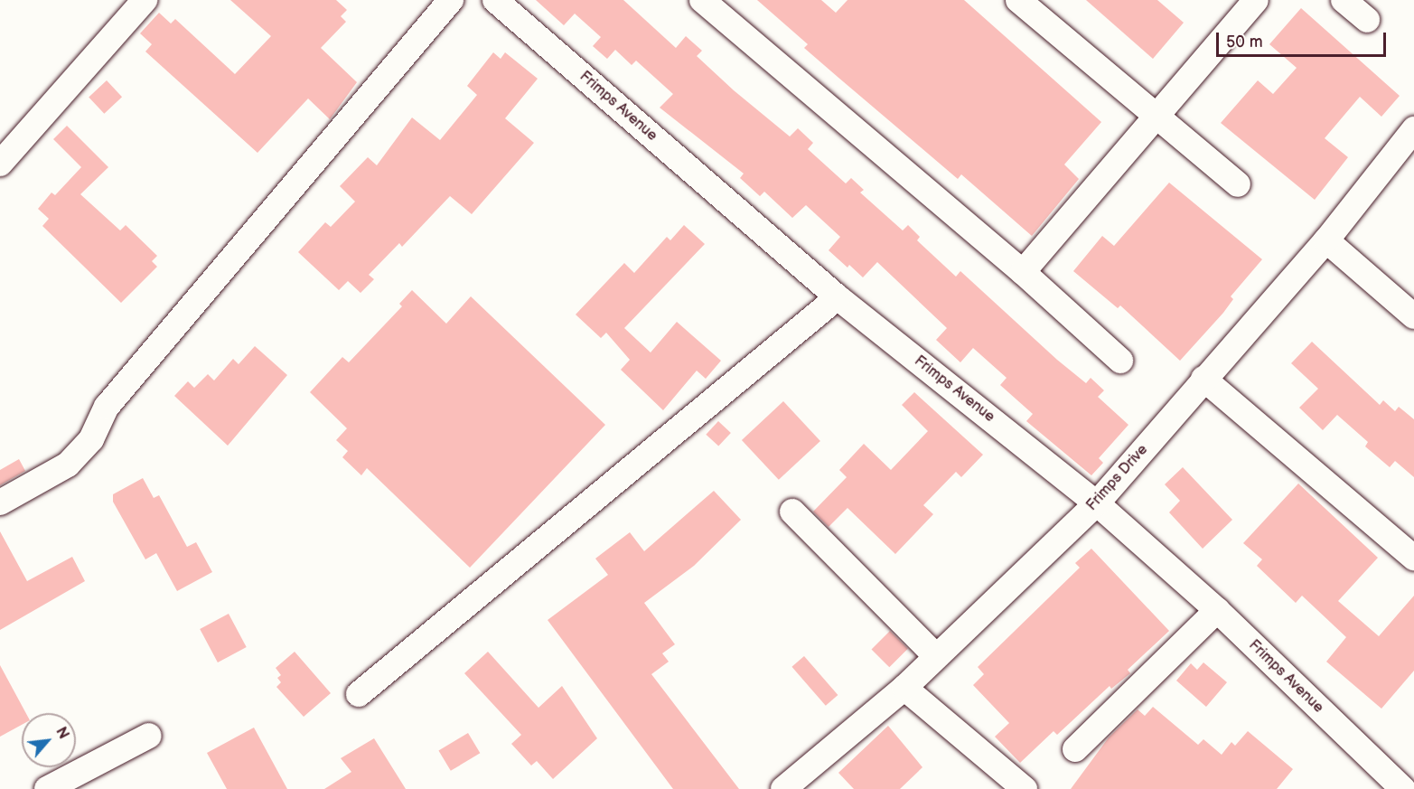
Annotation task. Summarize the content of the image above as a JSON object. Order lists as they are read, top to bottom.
{
  "streets": {
    "street": ["Frimps Avenue", "Frimps Drive"]
  },
  "crossings": [
    ["Frimps Avenue", "Frimps Drive"]
  ],
  "scale_bar": "50 m",
  "north": "top right"
}
